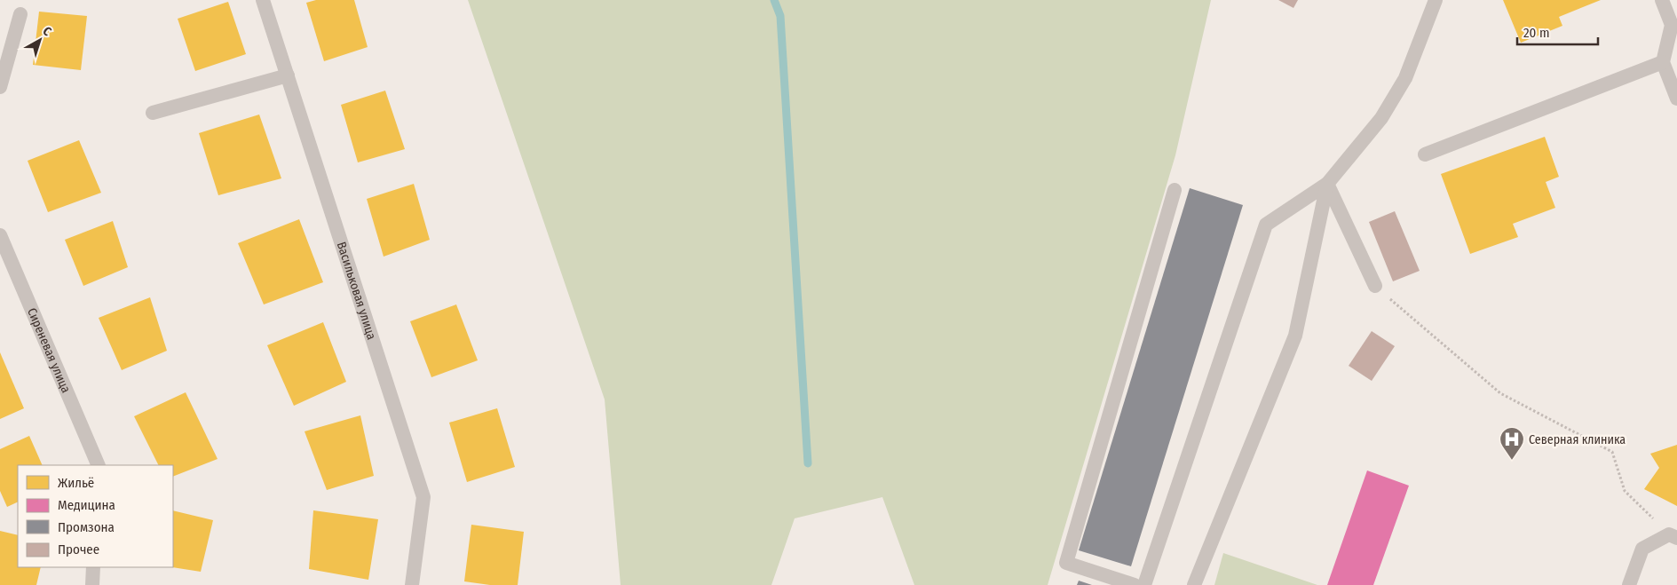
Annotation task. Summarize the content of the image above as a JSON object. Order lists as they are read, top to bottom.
{
  "streets": {
    "lane": ["Васильковая улица", "Сиреневая улица"]
  },
  "places": {
    "hospital": ["Северная клиника"]
  },
  "legend": [
    "Жильё",
    "Медицина",
    "Промзона",
    "Прочее"
  ],
  "scale_bar": "20 m",
  "north": "top right"
}
